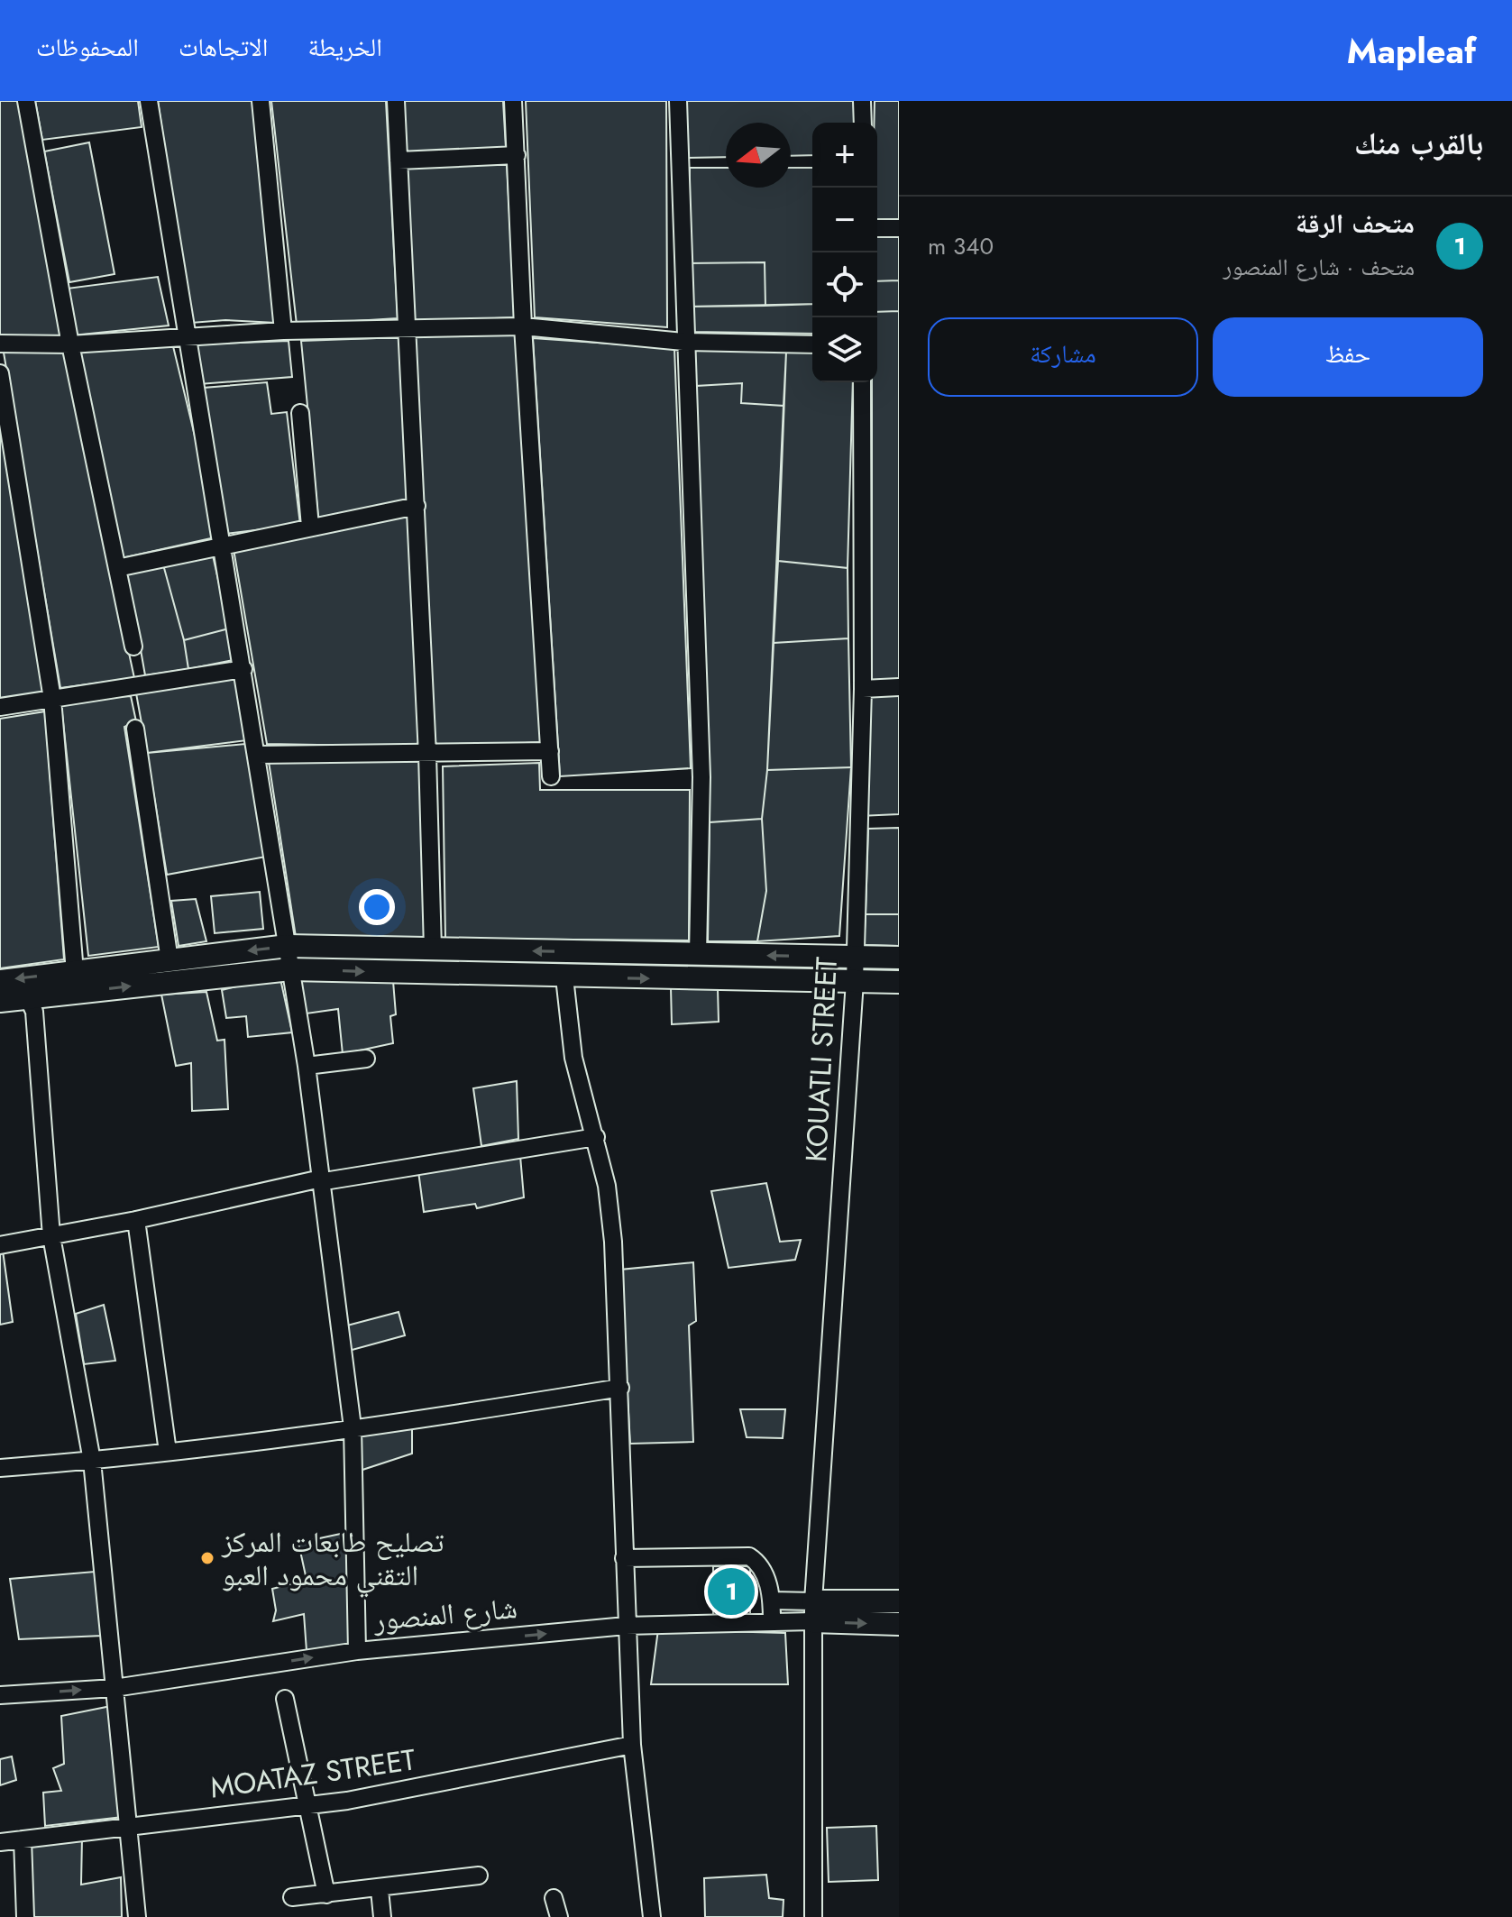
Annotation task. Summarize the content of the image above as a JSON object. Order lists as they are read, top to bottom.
{
  "streets": {
    "main road": ["شارع المنصور"],
    "street": ["KOUATLI STREET", "MOATAZ STREET"]
  },
  "crossings": [
    ["KOUATLI STREET", "شارع المنصور"]
  ],
  "one_way": ["شارع المنصور"],
  "places": ["تصليح طابعات المركز التقني محمود العبو"],
  "north": "left",
  "page": {
    "header": "Mapleaf",
    "nav": ["الخريطة", "الاتجاهات", "المحفوظات"],
    "heading": "بالقرب منك",
    "map_buttons": ["+", "−"],
    "list": [
      {
        "mark": "1",
        "name": "متحف الرقة",
        "note": "متحف · شارع المنصور",
        "value": "340 m"
      }
    ],
    "buttons": ["حفظ", "مشاركة"],
    "pins": "1"
  }
}
